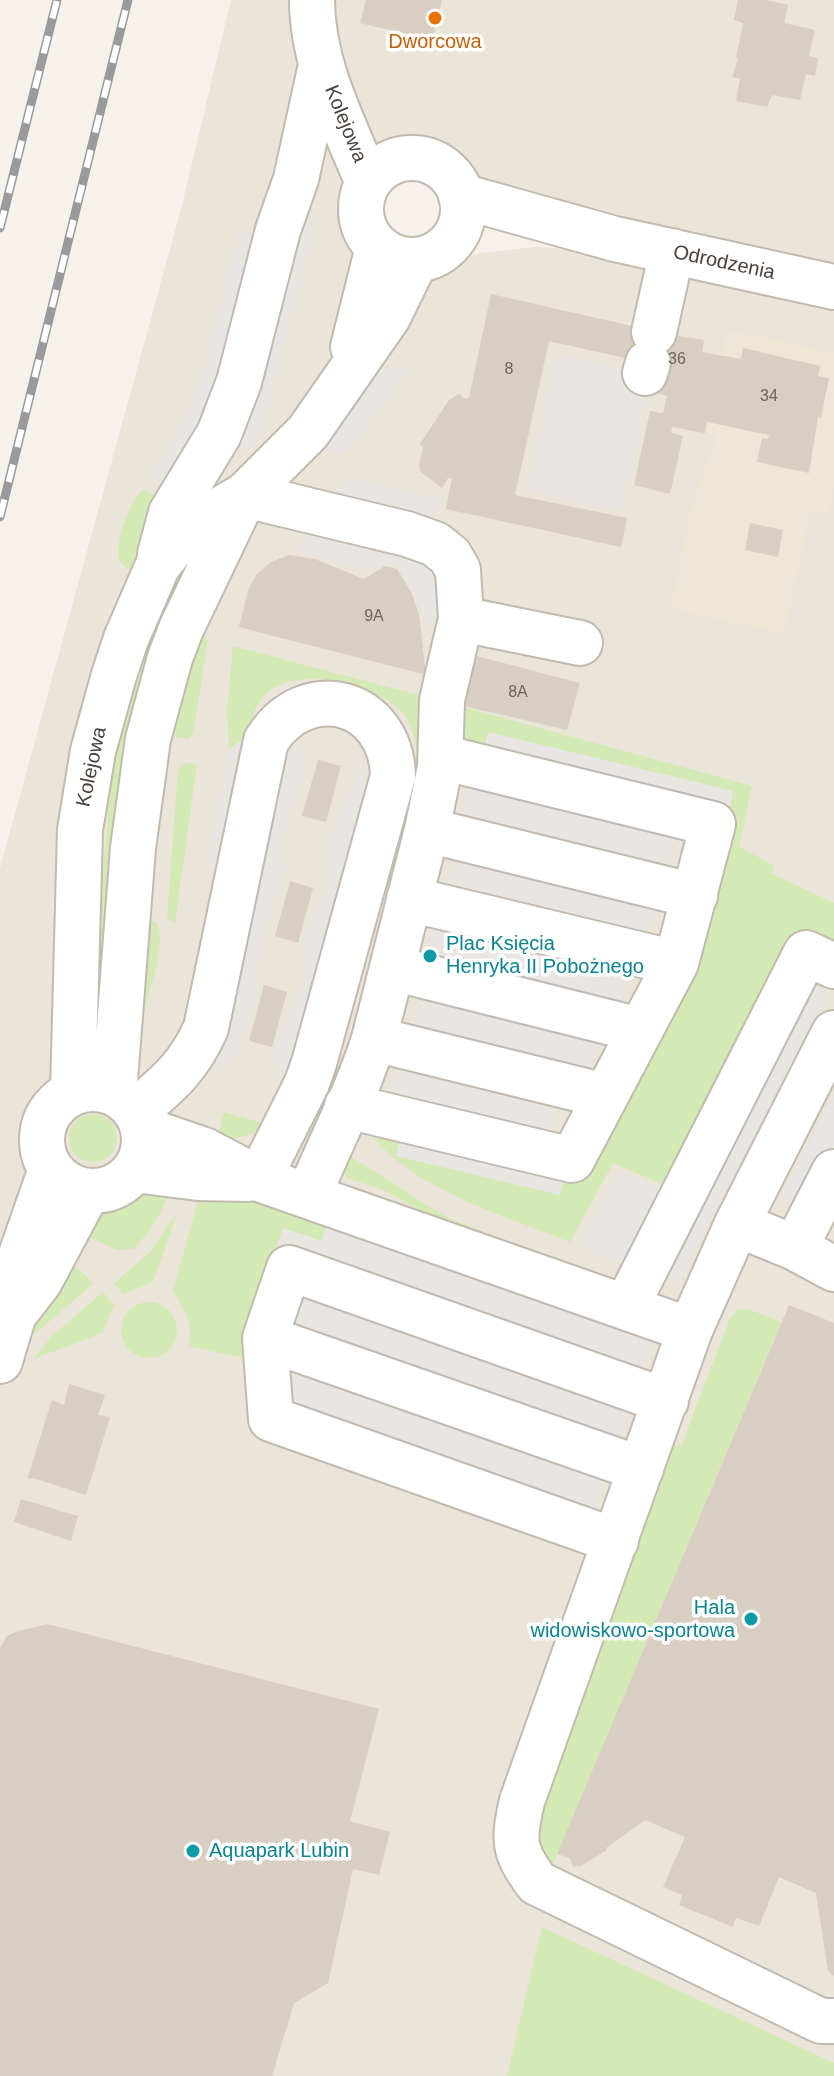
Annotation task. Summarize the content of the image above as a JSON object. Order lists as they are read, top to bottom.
{
  "streets": {
    "street": ["Kolejowa", "Odrodzenia"]
  },
  "crossings": [
    ["Kolejowa", "Odrodzenia"]
  ],
  "places": [
    "Dworcowa",
    "Plac Księcia Henryka II Pobożnego",
    "Hala widowiskowo-sportowa",
    "Aquapark Lubin"
  ],
  "house_numbers": [
    "36",
    "8",
    "34",
    "9A",
    "8A"
  ]
}
